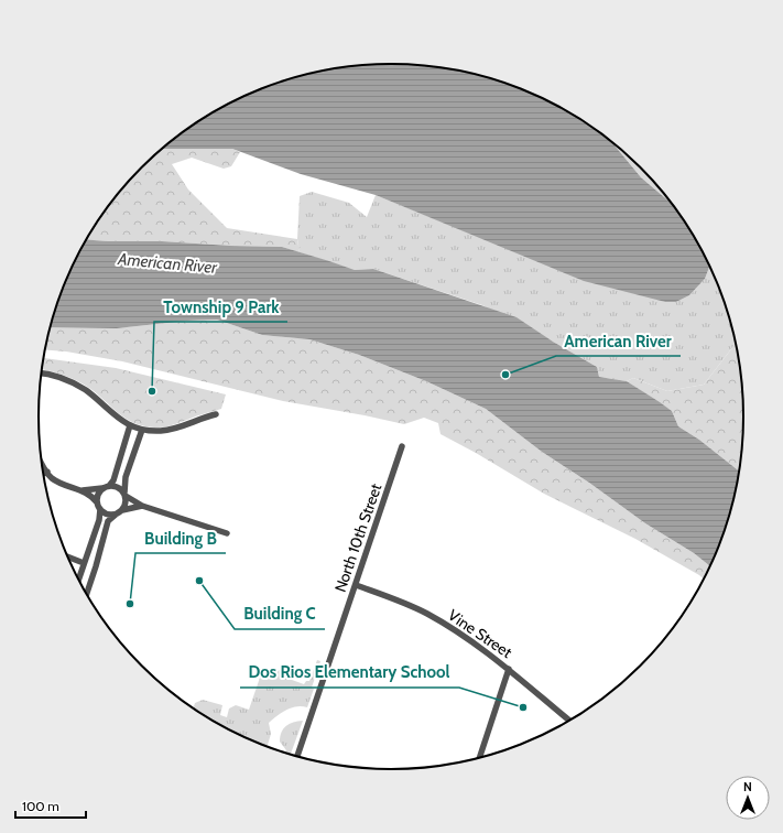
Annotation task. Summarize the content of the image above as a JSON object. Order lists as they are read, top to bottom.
{
  "streets": {
    "street": ["North 10th Street", "Vine Street"]
  },
  "crossings": [
    ["North 10th Street", "Vine Street"]
  ],
  "water": ["American River"],
  "places": [
    "American River",
    "Township 9 Park",
    "Building C",
    "Building B",
    "Dos Rios Elementary School"
  ],
  "scale_bar": "100 m",
  "north": "top"
}
